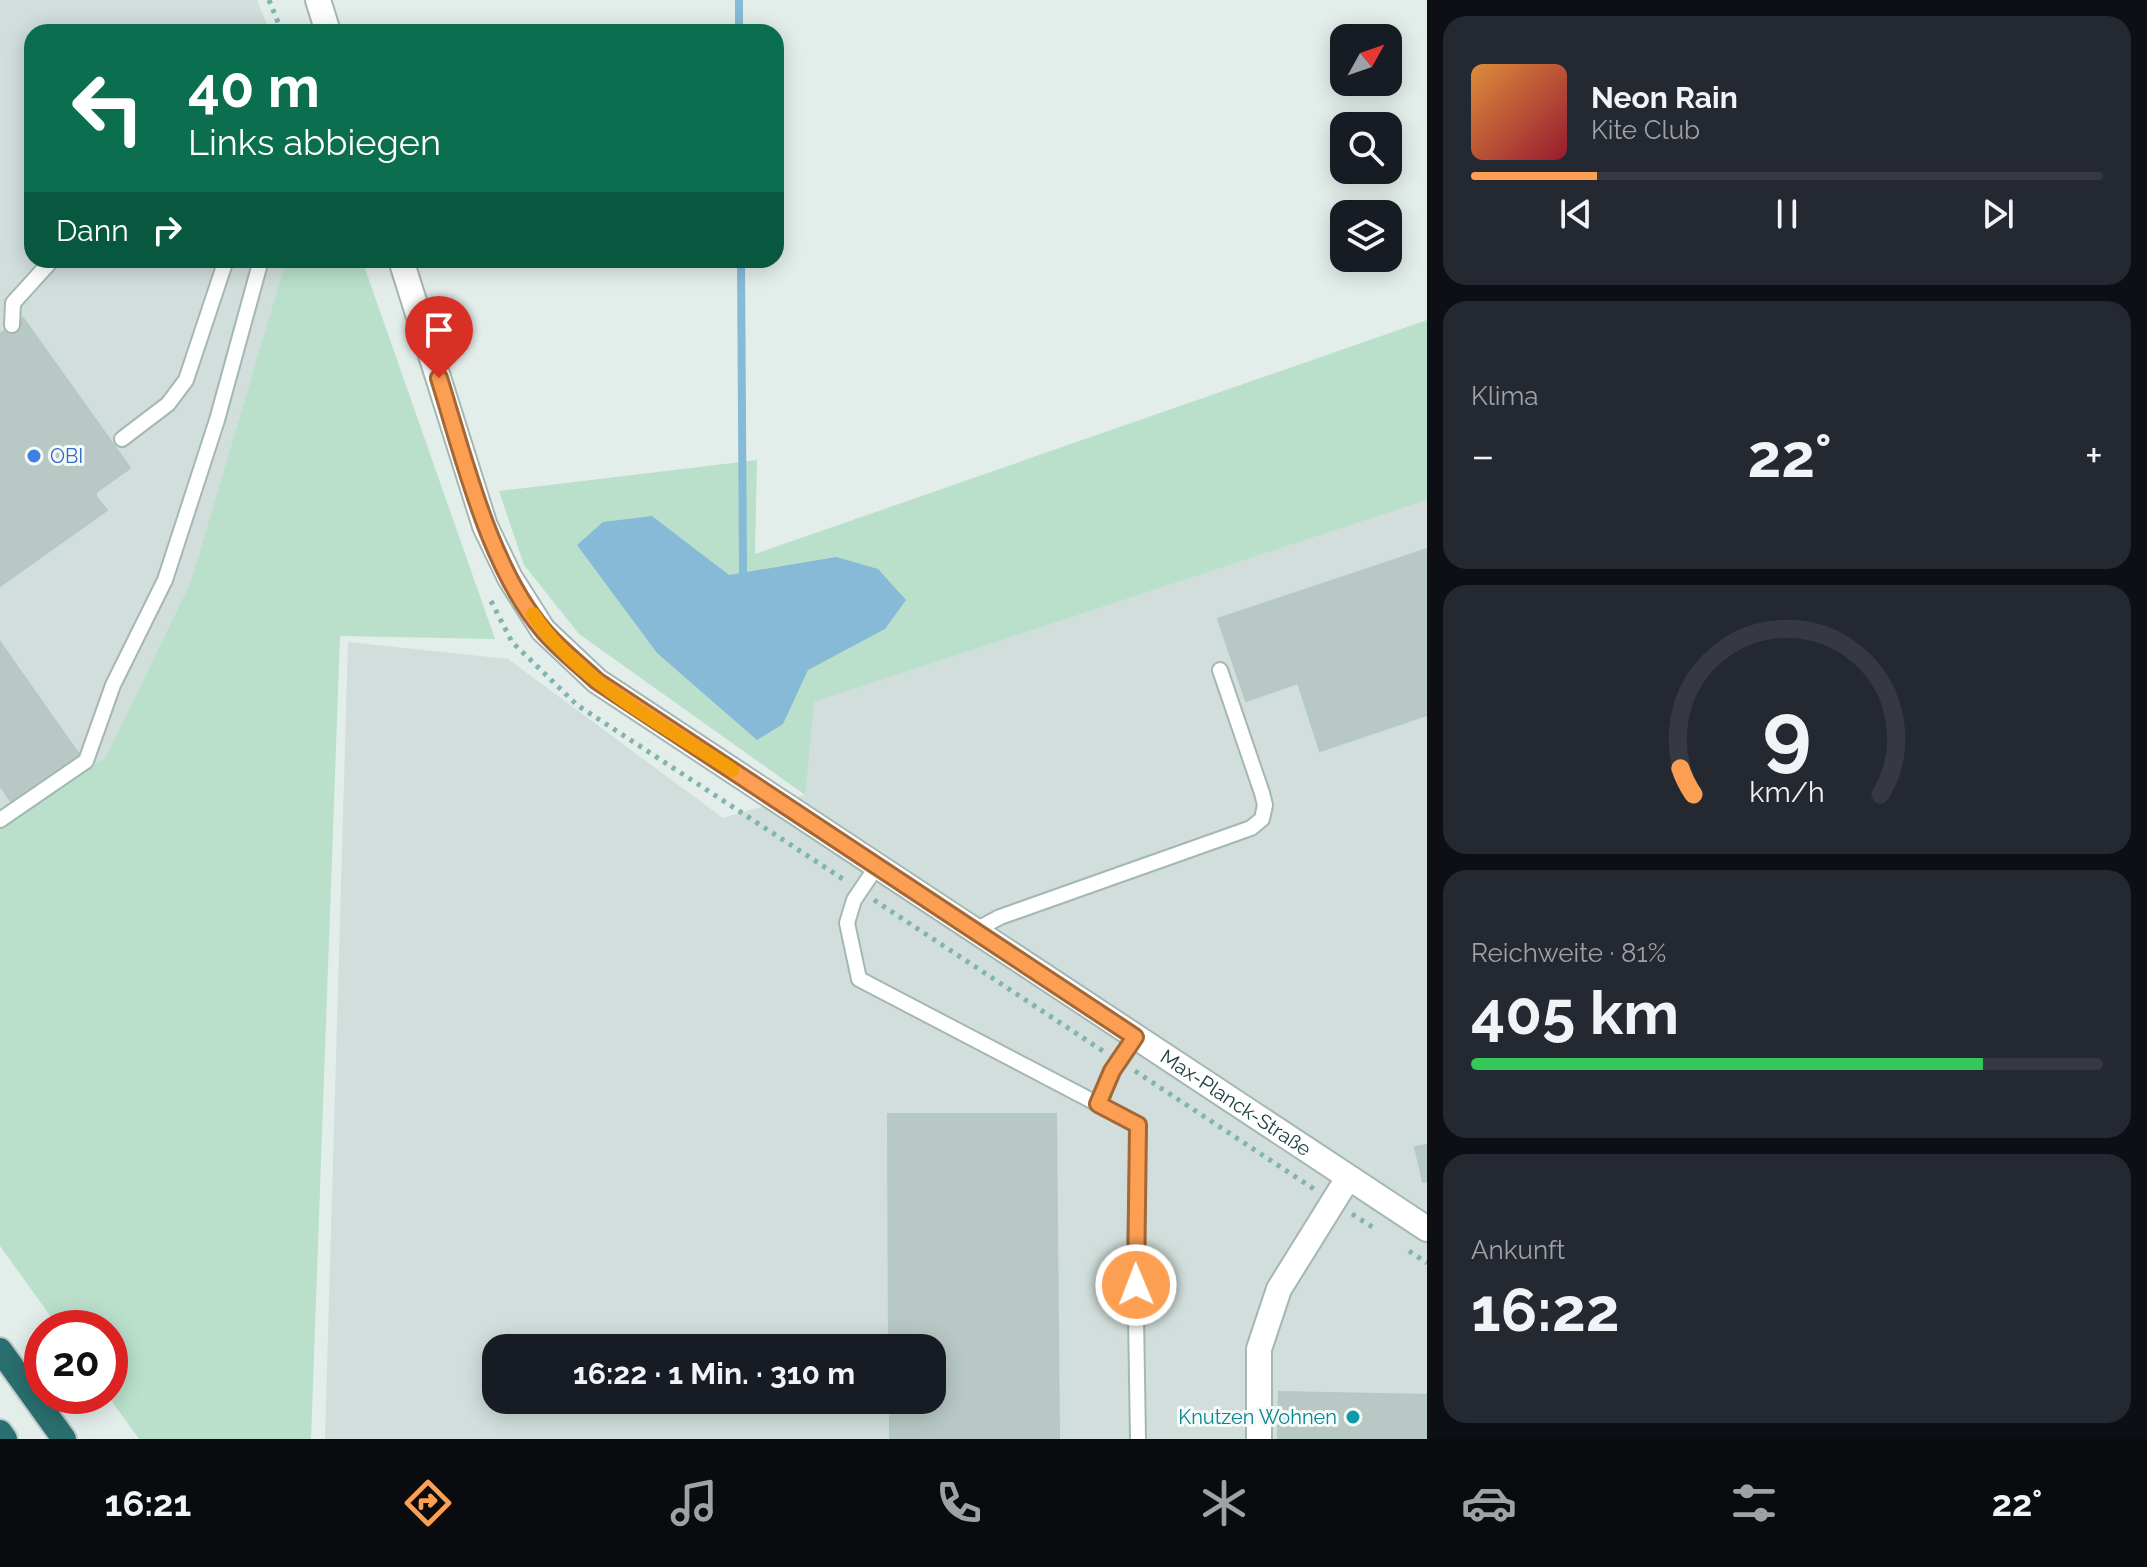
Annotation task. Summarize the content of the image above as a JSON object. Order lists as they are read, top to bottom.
{
  "streets": {
    "street": ["Max-Planck-Straße"]
  },
  "places": ["OBI", "Knutzen Wohnen"],
  "north": "top right",
  "page": {
    "turn": ["40 m", "Links abbiegen"],
    "song": ["Neon Rain", "Kite Club"],
    "then": "Dann",
    "tile": [
      "Klima",
      ["Reichweite · 81%", "405 km"],
      ["Ankunft", "16:22"]
    ],
    "heat": ["−", "22°", "+"],
    "limit": "20",
    "trip": "16:22 · 1 Min. · 310 m",
    "tabs": ["16:21", "22°"],
    "gauge": ["9", "km/h"]
  }
}
